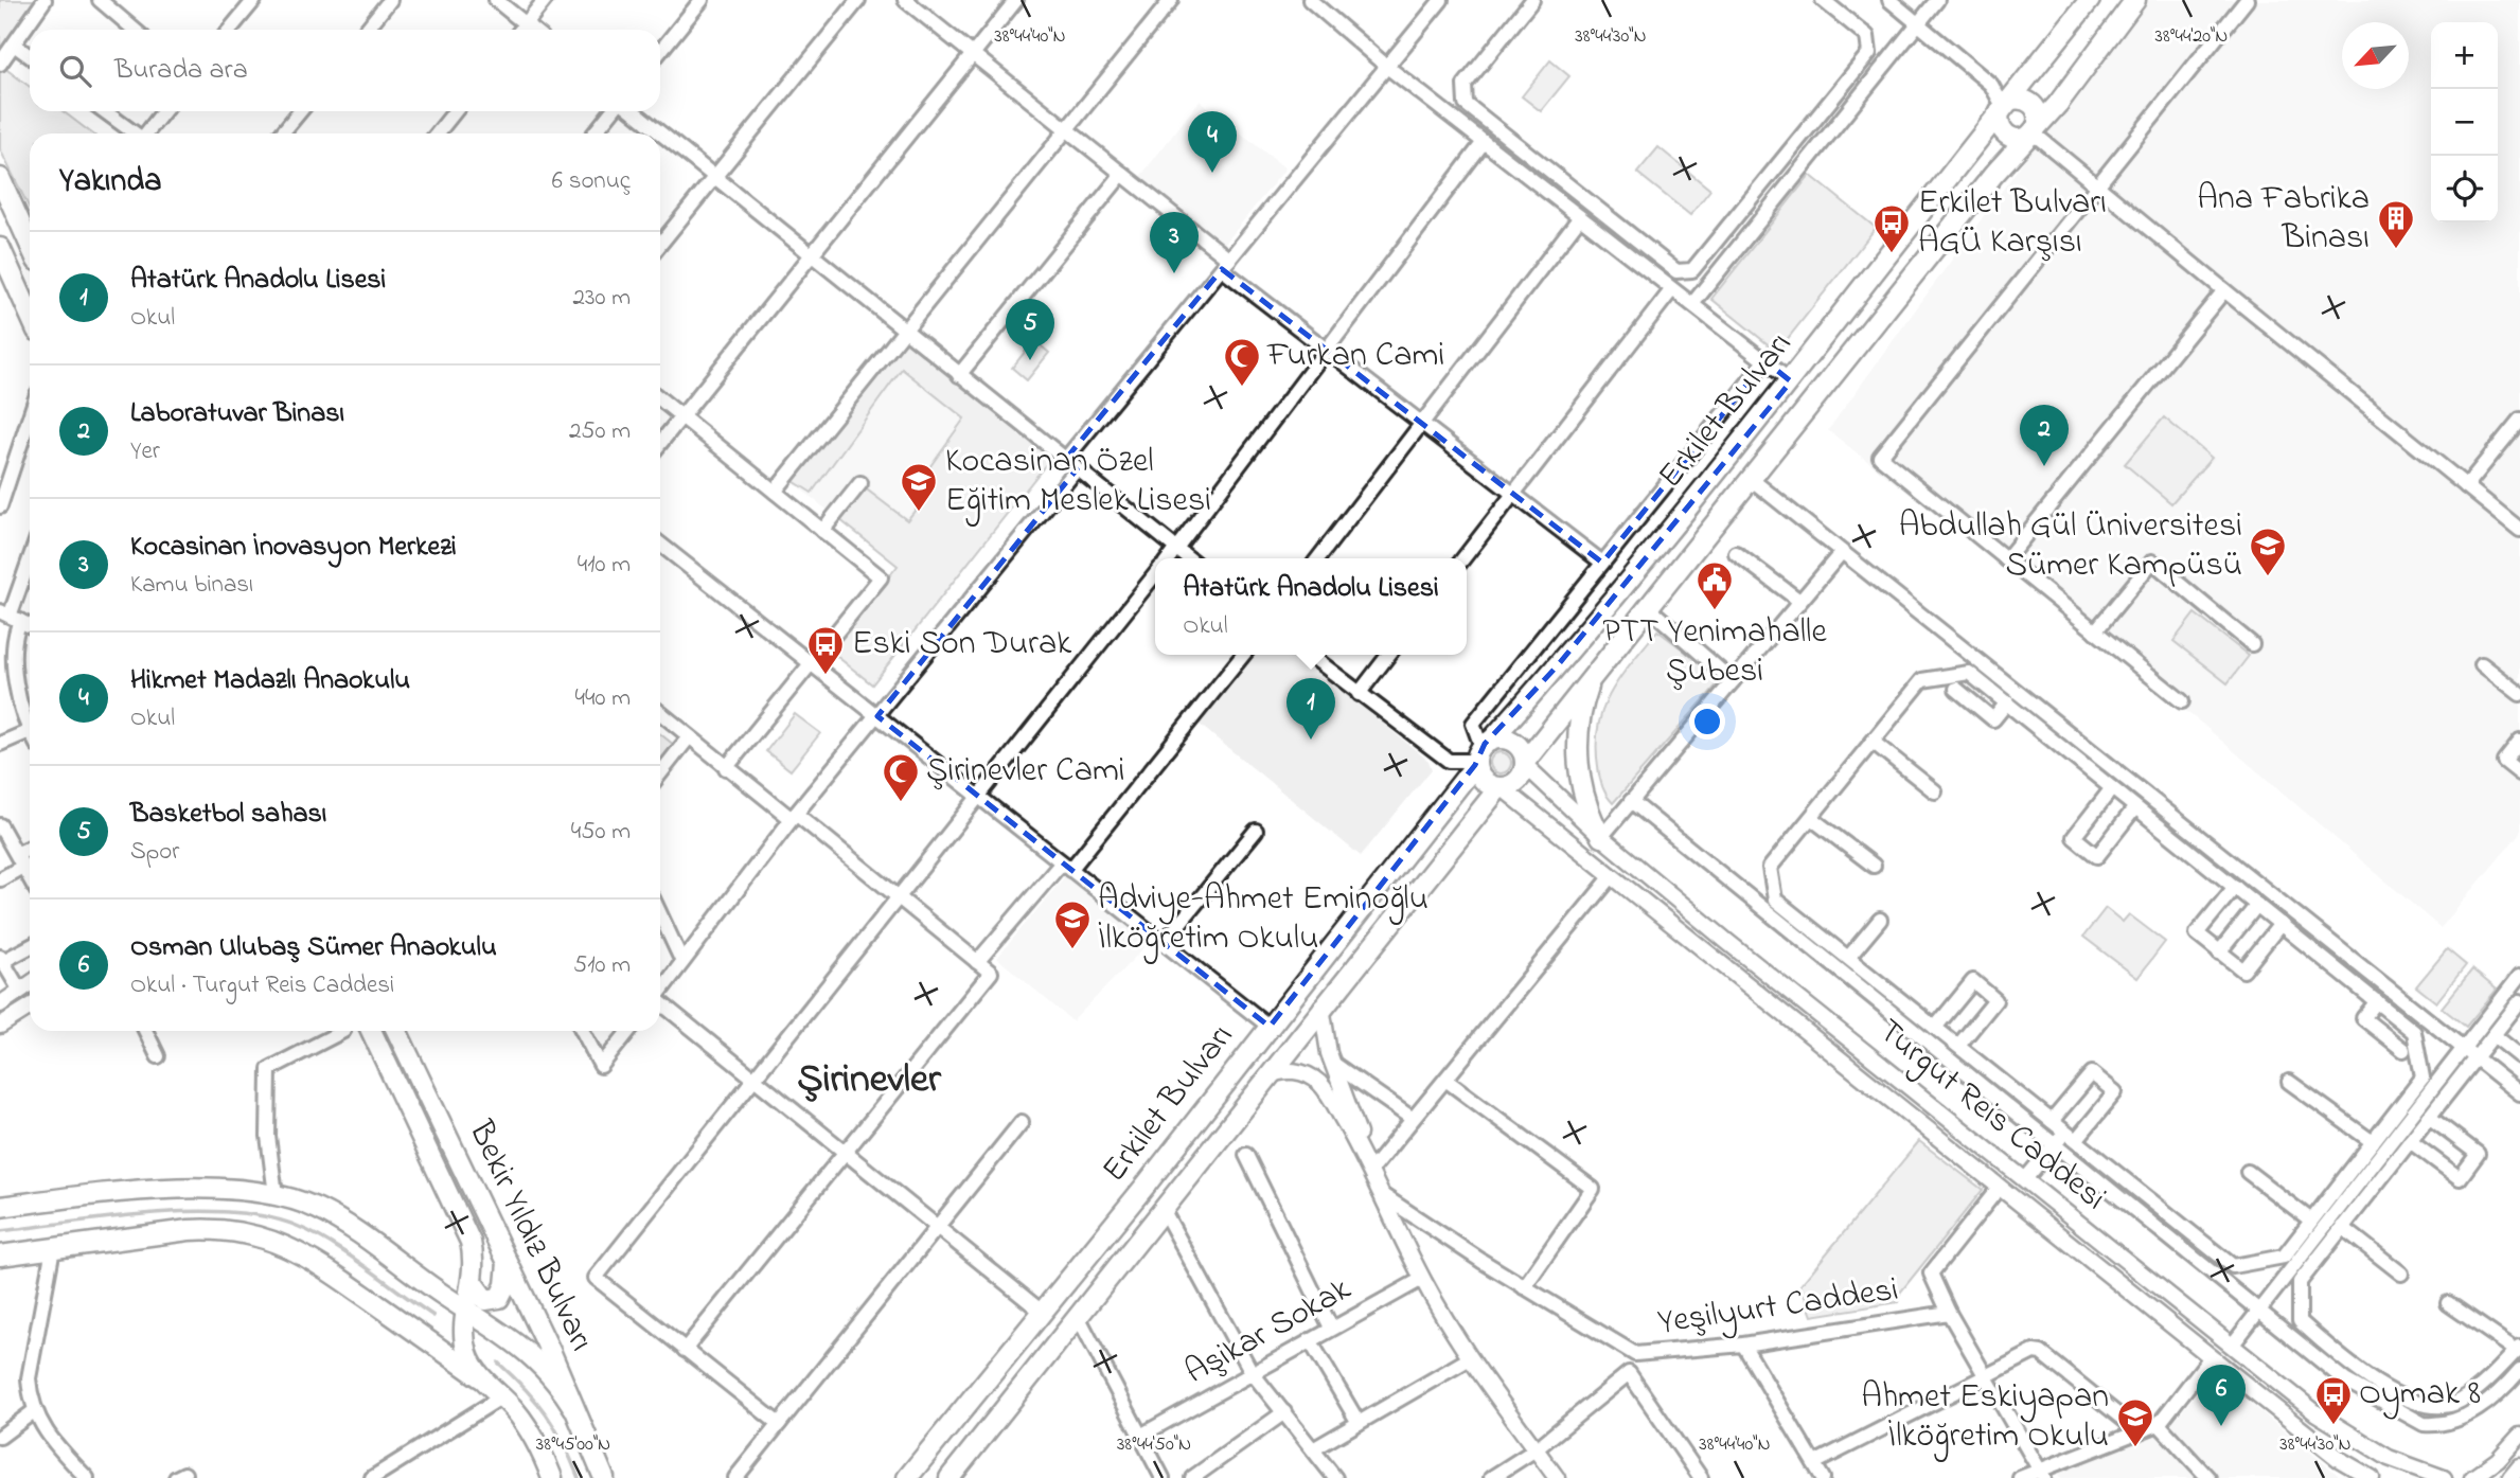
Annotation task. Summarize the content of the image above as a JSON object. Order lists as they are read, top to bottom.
{
  "streets": {
    "main road": ["Erkilet Bulvarı", "Bekir Yıldız Bulvarı"],
    "street": ["Turgut Reis Caddesi", "Yeşilyurt Caddesi", "Aşikar Sokak"]
  },
  "crossings": [
    ["Erkilet Bulvarı", "Turgut Reis Caddesi"]
  ],
  "districts": ["Şirinevler"],
  "places": {
    "building": ["Ana Fabrika Binası"],
    "bus stop": ["Erkilet Bulvarı AGÜ Karşısı", "Eski Son Durak", "Oymak 8"],
    "mosque": ["Furkan Cami", "Şirinevler Cami"],
    "school or university": [
      "Kocasinan Özel Eğitim Meslek Lisesi",
      "Abdullah Gül Üniversitesi Sümer Kampüsü",
      "Adviye-Ahmet Eminoğlu İlköğretim Okulu",
      "Ahmet Eskiyapan İlköğretim Okulu"
    ],
    "public building": ["PTT Yenimahalle Şubesi"]
  },
  "north": "bottom left",
  "page": {
    "map_buttons": ["+", "−"],
    "search": "Burada ara",
    "pins": [
      "4",
      "3",
      "5",
      "2",
      "1",
      "6"
    ],
    "heading": ["Yakında", "6 sonuç"],
    "list": [
      {
        "mark": "1",
        "name": "Atatürk Anadolu Lisesi",
        "note": "Okul",
        "value": "230 m"
      },
      {
        "mark": "2",
        "name": "Laboratuvar Binası",
        "note": "Yer",
        "value": "250 m"
      },
      {
        "mark": "3",
        "name": "Kocasinan İnovasyon Merkezi",
        "note": "Kamu binası",
        "value": "410 m"
      },
      {
        "mark": "4",
        "name": "Hikmet Madazlı Anaokulu",
        "note": "Okul",
        "value": "440 m"
      },
      {
        "mark": "5",
        "name": "Basketbol sahası",
        "note": "Spor",
        "value": "450 m"
      },
      {
        "mark": "6",
        "name": "Osman Ulubaş Sümer Anaokulu",
        "note": "Okul · Turgut Reis Caddesi",
        "value": "510 m"
      }
    ],
    "popup": ["Atatürk Anadolu Lisesi", "Okul"]
  },
  "coordinates": [
    "38°44'40\"N",
    "38°44'20\"N",
    "38°44'30\"N",
    "38°45'00\"N",
    "38°44'50\"N"
  ]
}
